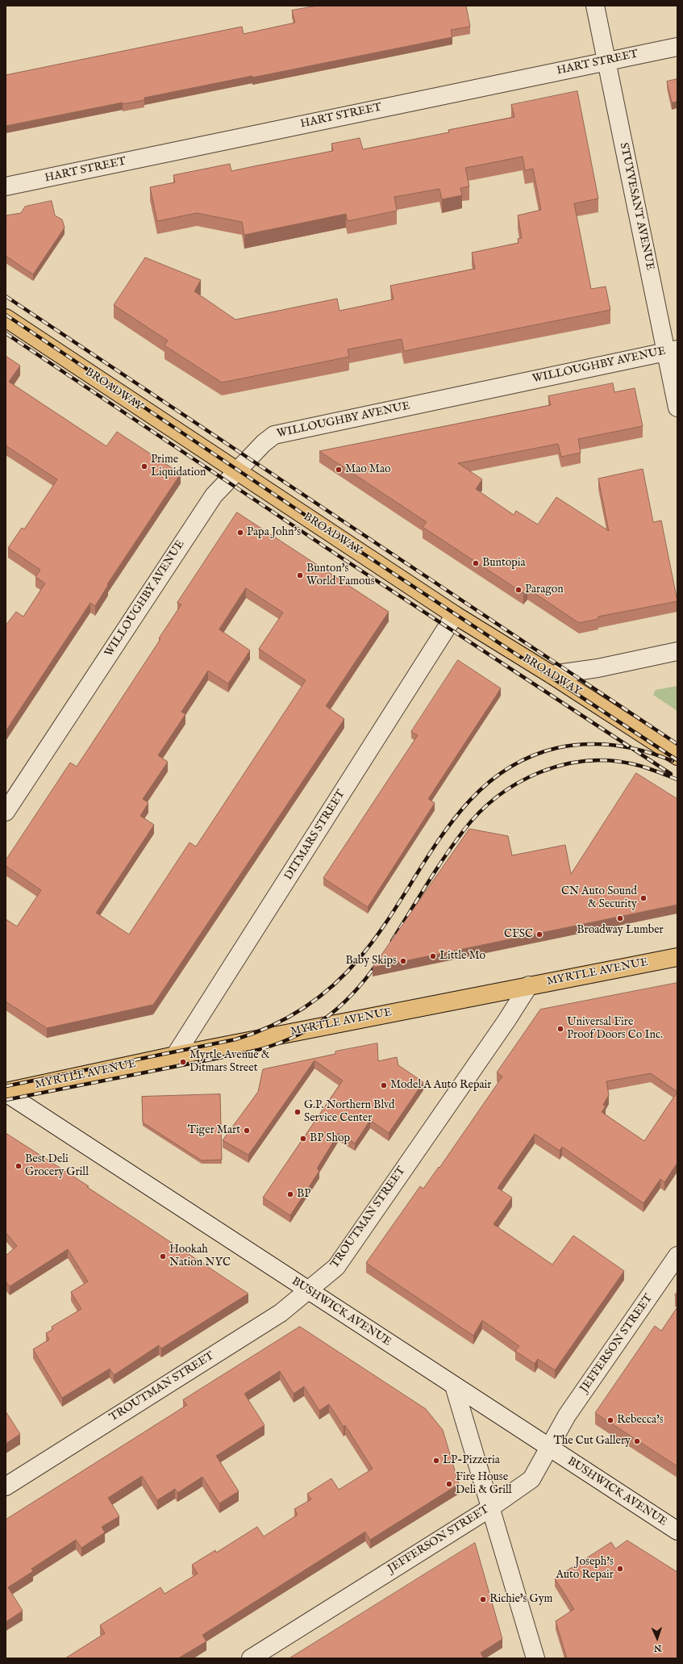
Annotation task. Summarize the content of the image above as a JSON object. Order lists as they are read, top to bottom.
{
  "streets": {
    "main road": ["BROADWAY", "MYRTLE AVENUE"],
    "street": [
      "HART STREET",
      "STUYVESANT AVENUE",
      "WILLOUGHBY AVENUE",
      "DITMARS STREET",
      "TROUTMAN STREET",
      "BUSHWICK AVENUE",
      "JEFFERSON STREET"
    ]
  },
  "crossings": [
    ["HART STREET", "STUYVESANT AVENUE"],
    ["STUYVESANT AVENUE", "WILLOUGHBY AVENUE"],
    ["WILLOUGHBY AVENUE", "BROADWAY"],
    ["BROADWAY", "DITMARS STREET"],
    ["DITMARS STREET", "MYRTLE AVENUE"],
    ["MYRTLE AVENUE", "TROUTMAN STREET"],
    ["MYRTLE AVENUE", "BUSHWICK AVENUE"],
    ["TROUTMAN STREET", "BUSHWICK AVENUE"],
    ["BUSHWICK AVENUE", "JEFFERSON STREET"]
  ],
  "places": [
    "Prime Liquidation",
    "Mao Mao",
    "Papa John's",
    "Buntopia",
    "Bunton's World Famous",
    "Paragon",
    "CN Auto Sound & Security",
    "Broadway Lumber",
    "CFSC",
    "Little Mo",
    "Baby Skips",
    "Universal Fire Proof Doors Co Inc.",
    "Myrtle Avenue & Ditmars Street",
    "Model A Auto Repair",
    "G.P. Northern Blvd Service Center",
    "Tiger Mart",
    "BP Shop",
    "Best Deli Grocery Grill",
    "BP",
    "Hookah Nation NYC",
    "Rebecca's",
    "The Cut Gallery",
    "LP-Pizzeria",
    "Fire House Deli & Grill",
    "Joseph's Auto Repair",
    "Richie's Gym"
  ],
  "north": "bottom"
}
